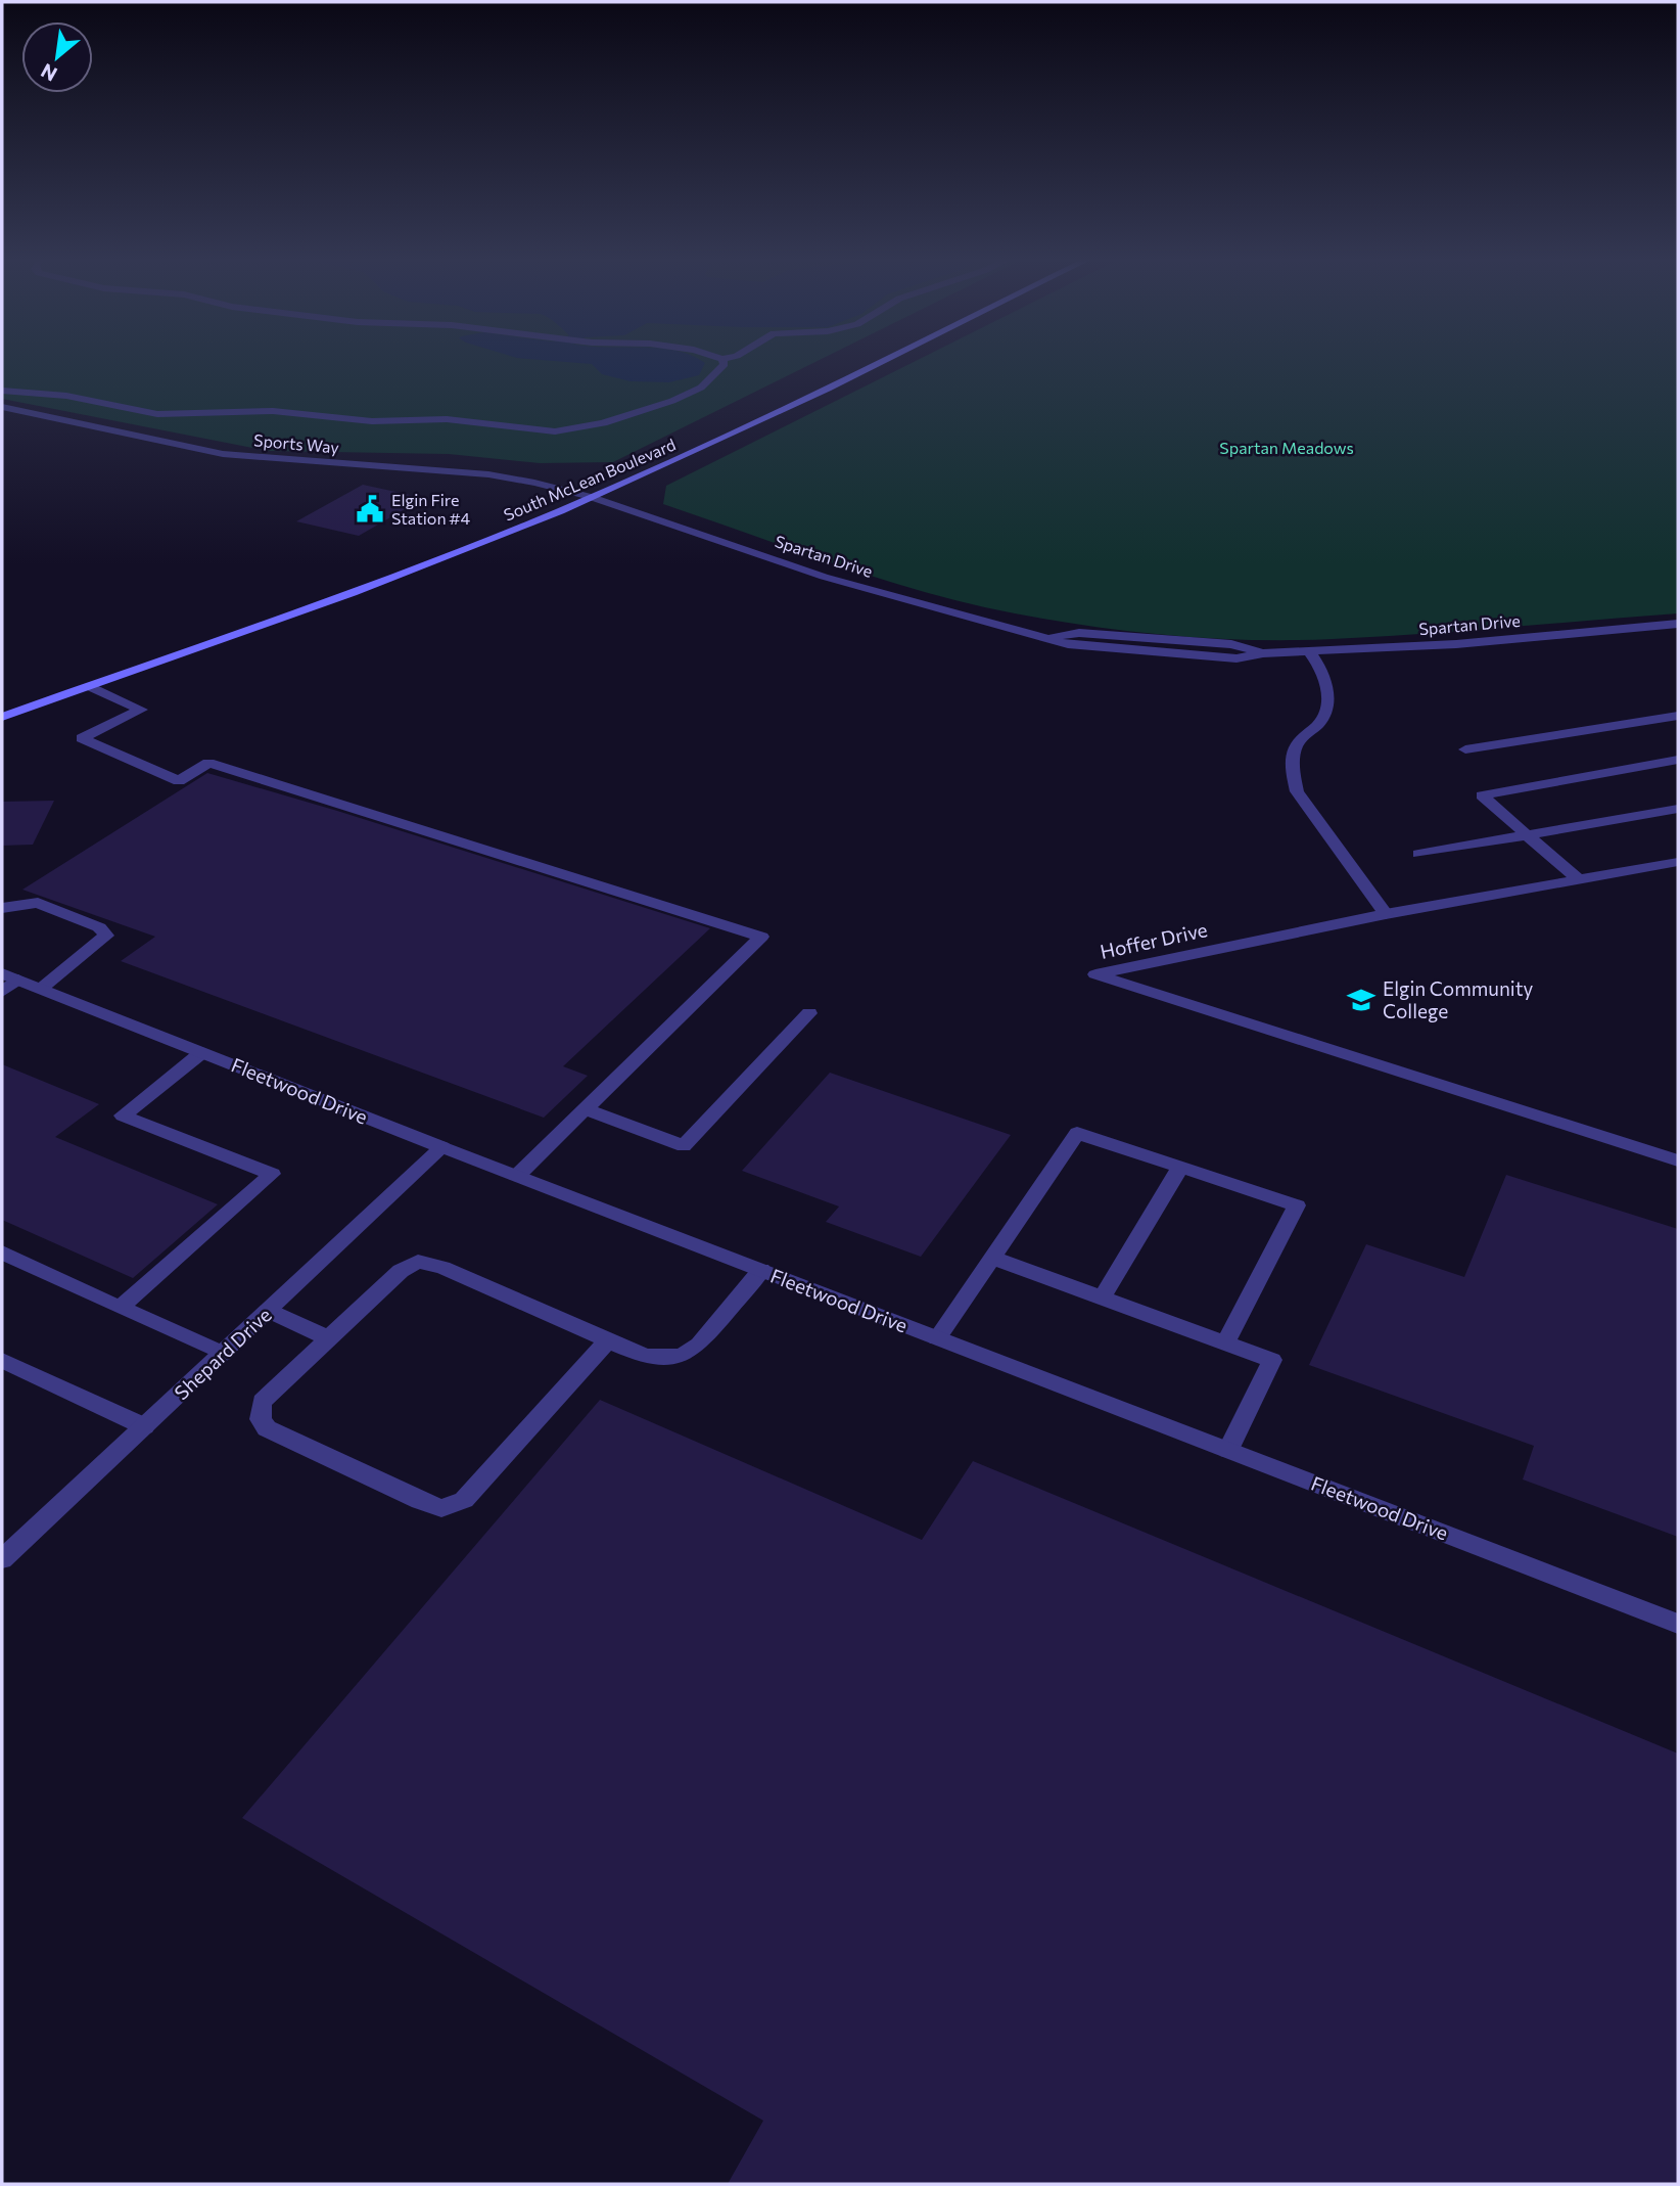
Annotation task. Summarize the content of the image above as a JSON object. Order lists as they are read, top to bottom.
{
  "streets": {
    "main road": ["South McLean Boulevard"],
    "street": [
      "Sports Way",
      "Spartan Drive",
      "Hoffer Drive",
      "Fleetwood Drive",
      "Shepard Drive"
    ]
  },
  "crossings": [
    ["Sports Way", "South McLean Boulevard"],
    ["Sports Way", "Spartan Drive"],
    ["South McLean Boulevard", "Spartan Drive"],
    ["Fleetwood Drive", "Shepard Drive"]
  ],
  "parks": ["Spartan Meadows"],
  "places": {
    "public building": ["Elgin Fire Station #4"],
    "school or university": ["Elgin Community College"]
  },
  "north": "bottom left"
}
